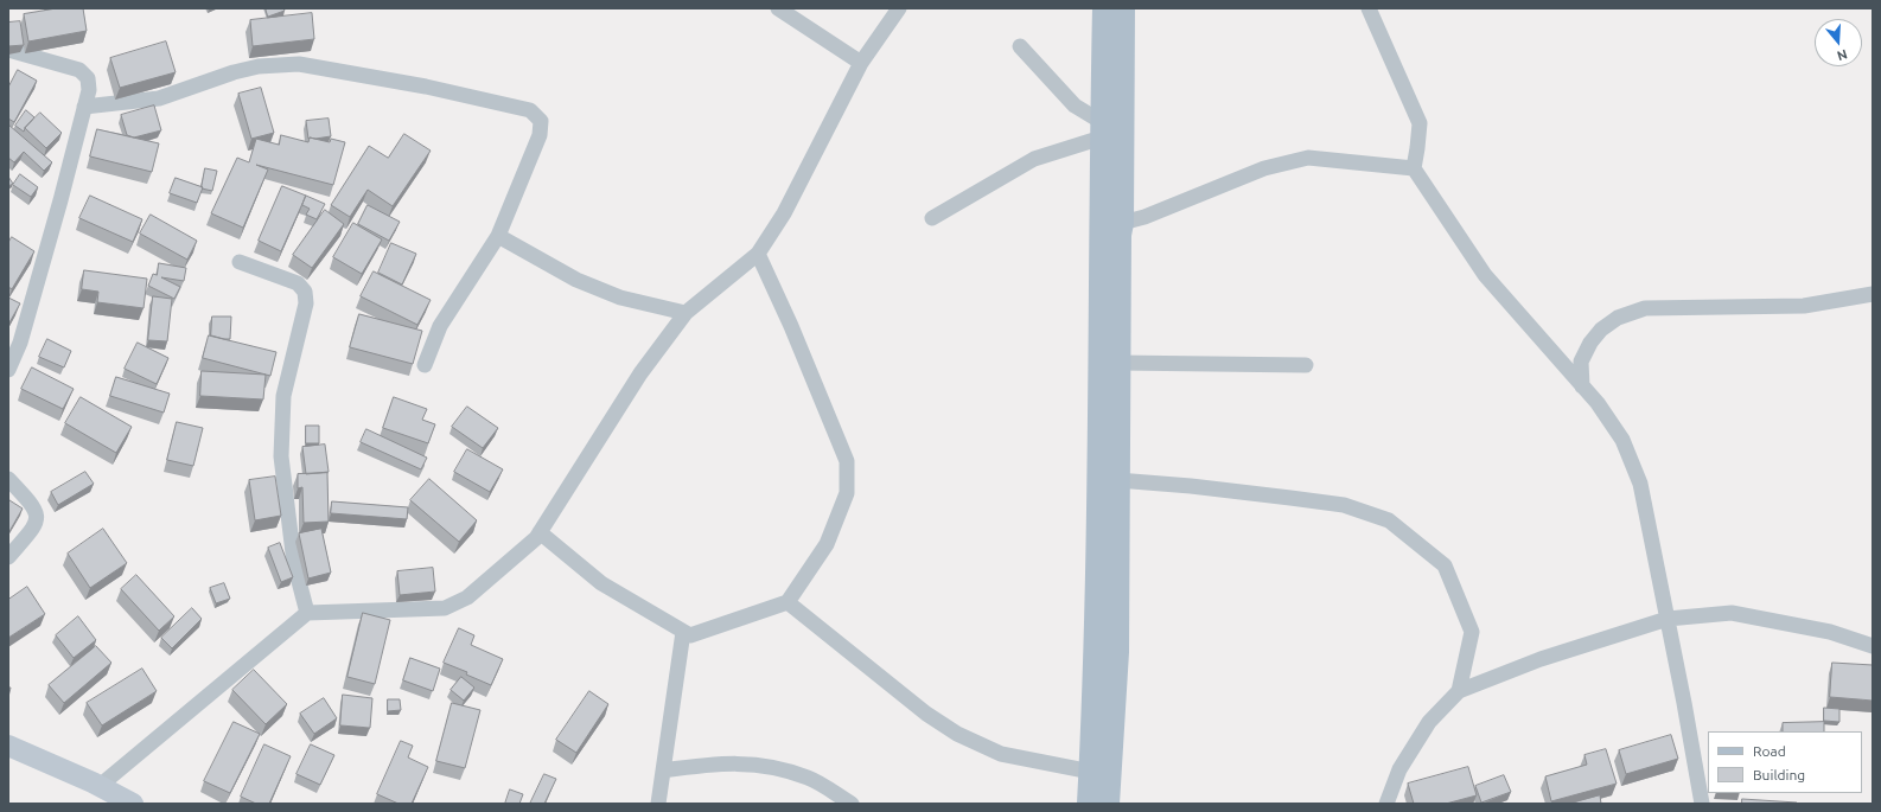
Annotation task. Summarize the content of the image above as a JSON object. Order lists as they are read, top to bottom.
{
  "legend": ["Road", "Building"],
  "north": "bottom"
}
